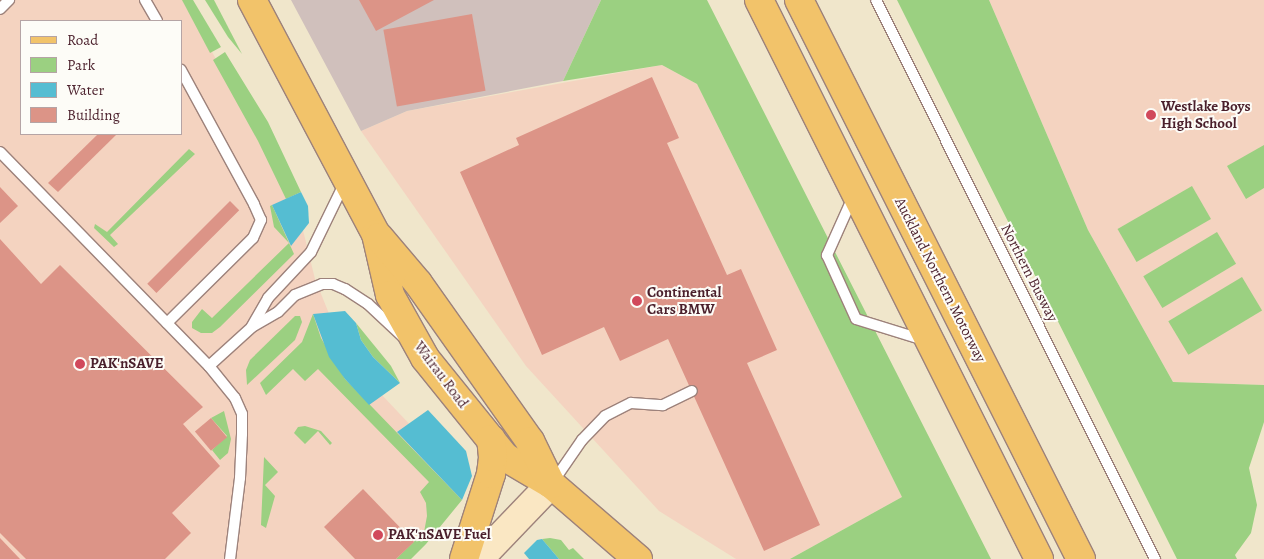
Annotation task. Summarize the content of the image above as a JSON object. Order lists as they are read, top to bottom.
{
  "streets": {
    "main road": ["Auckland Northern Motorway", "Wairau Road"],
    "lane": ["Northern Busway"]
  },
  "places": [
    "Westlake Boys High School",
    "Continental Cars BMW",
    "PAK'nSAVE",
    "PAK'nSAVE Fuel"
  ],
  "legend": [
    "Road",
    "Park",
    "Water",
    "Building"
  ]
}
